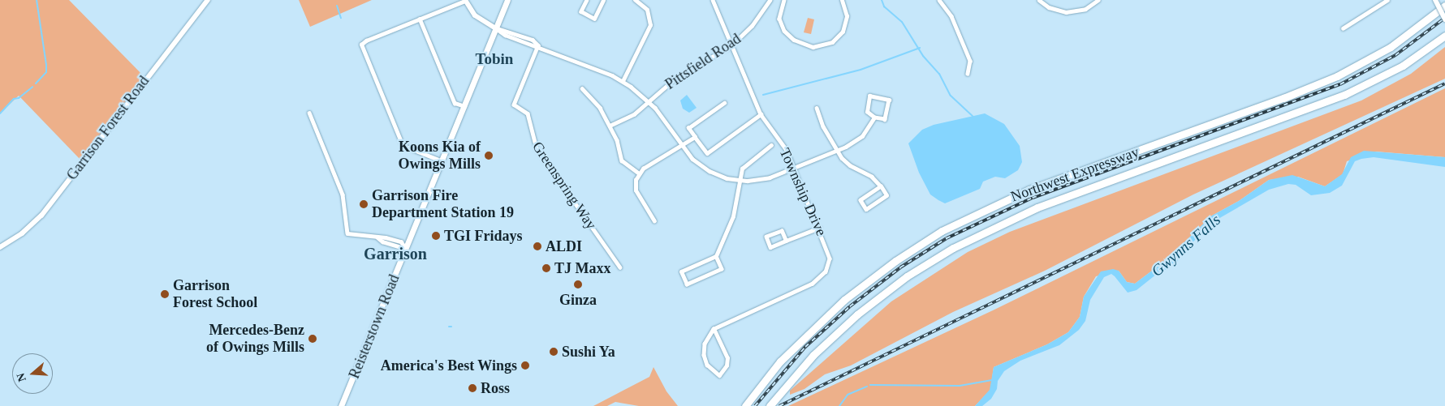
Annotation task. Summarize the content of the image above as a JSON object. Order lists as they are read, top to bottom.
{
  "streets": {
    "highway": ["Northwest Expressway"],
    "main road": ["Garrison Forest Road", "Reisterstown Road"],
    "street": ["Pittsfield Road", "Greenspring Way", "Township Drive"]
  },
  "crossings": [
    ["Pittsfield Road", "Township Drive"]
  ],
  "districts": ["Tobin", "Garrison"],
  "water": ["Gwynns Falls"],
  "places": [
    "Koons Kia of Owings Mills",
    "Garrison Fire Department Station 19",
    "TGI Fridays",
    "ALDI",
    "TJ Maxx",
    "Ginza",
    "Garrison Forest School",
    "Mercedes-Benz of Owings Mills",
    "Sushi Ya",
    "America's Best Wings",
    "Ross"
  ],
  "north": "left"
}
